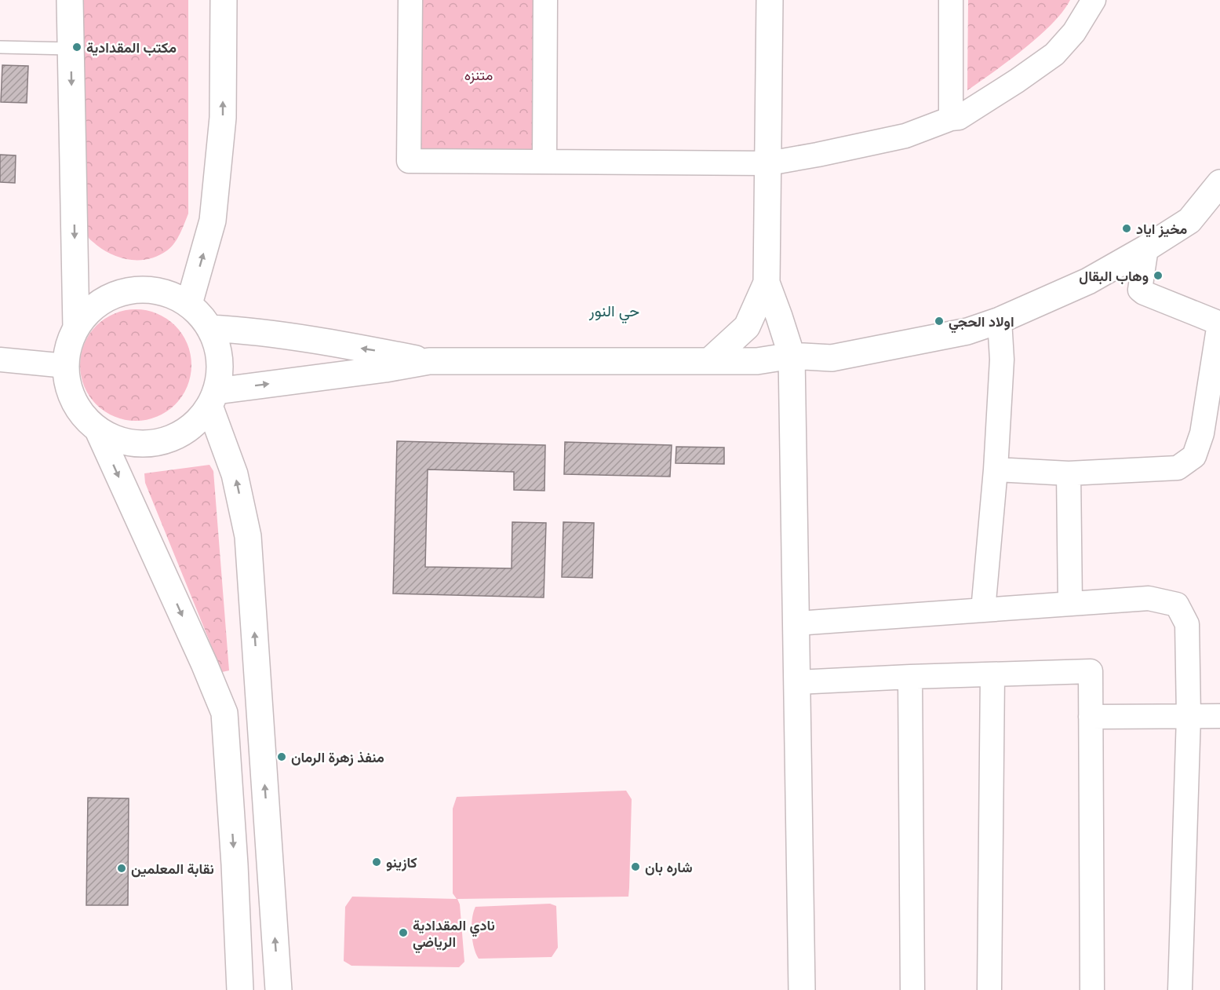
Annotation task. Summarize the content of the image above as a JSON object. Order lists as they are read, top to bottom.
{
  "districts": ["حي النور"],
  "parks": ["متنزه"],
  "places": [
    "مكتب المقدادية",
    "مخيز اياد",
    "وهاب البقال",
    "اولاد الحجي",
    "منفذ زهرة الرمان",
    "كازينو",
    "شاره بان",
    "نقابة المعلمين",
    "نادي المقدادية الرياضي"
  ]
}
